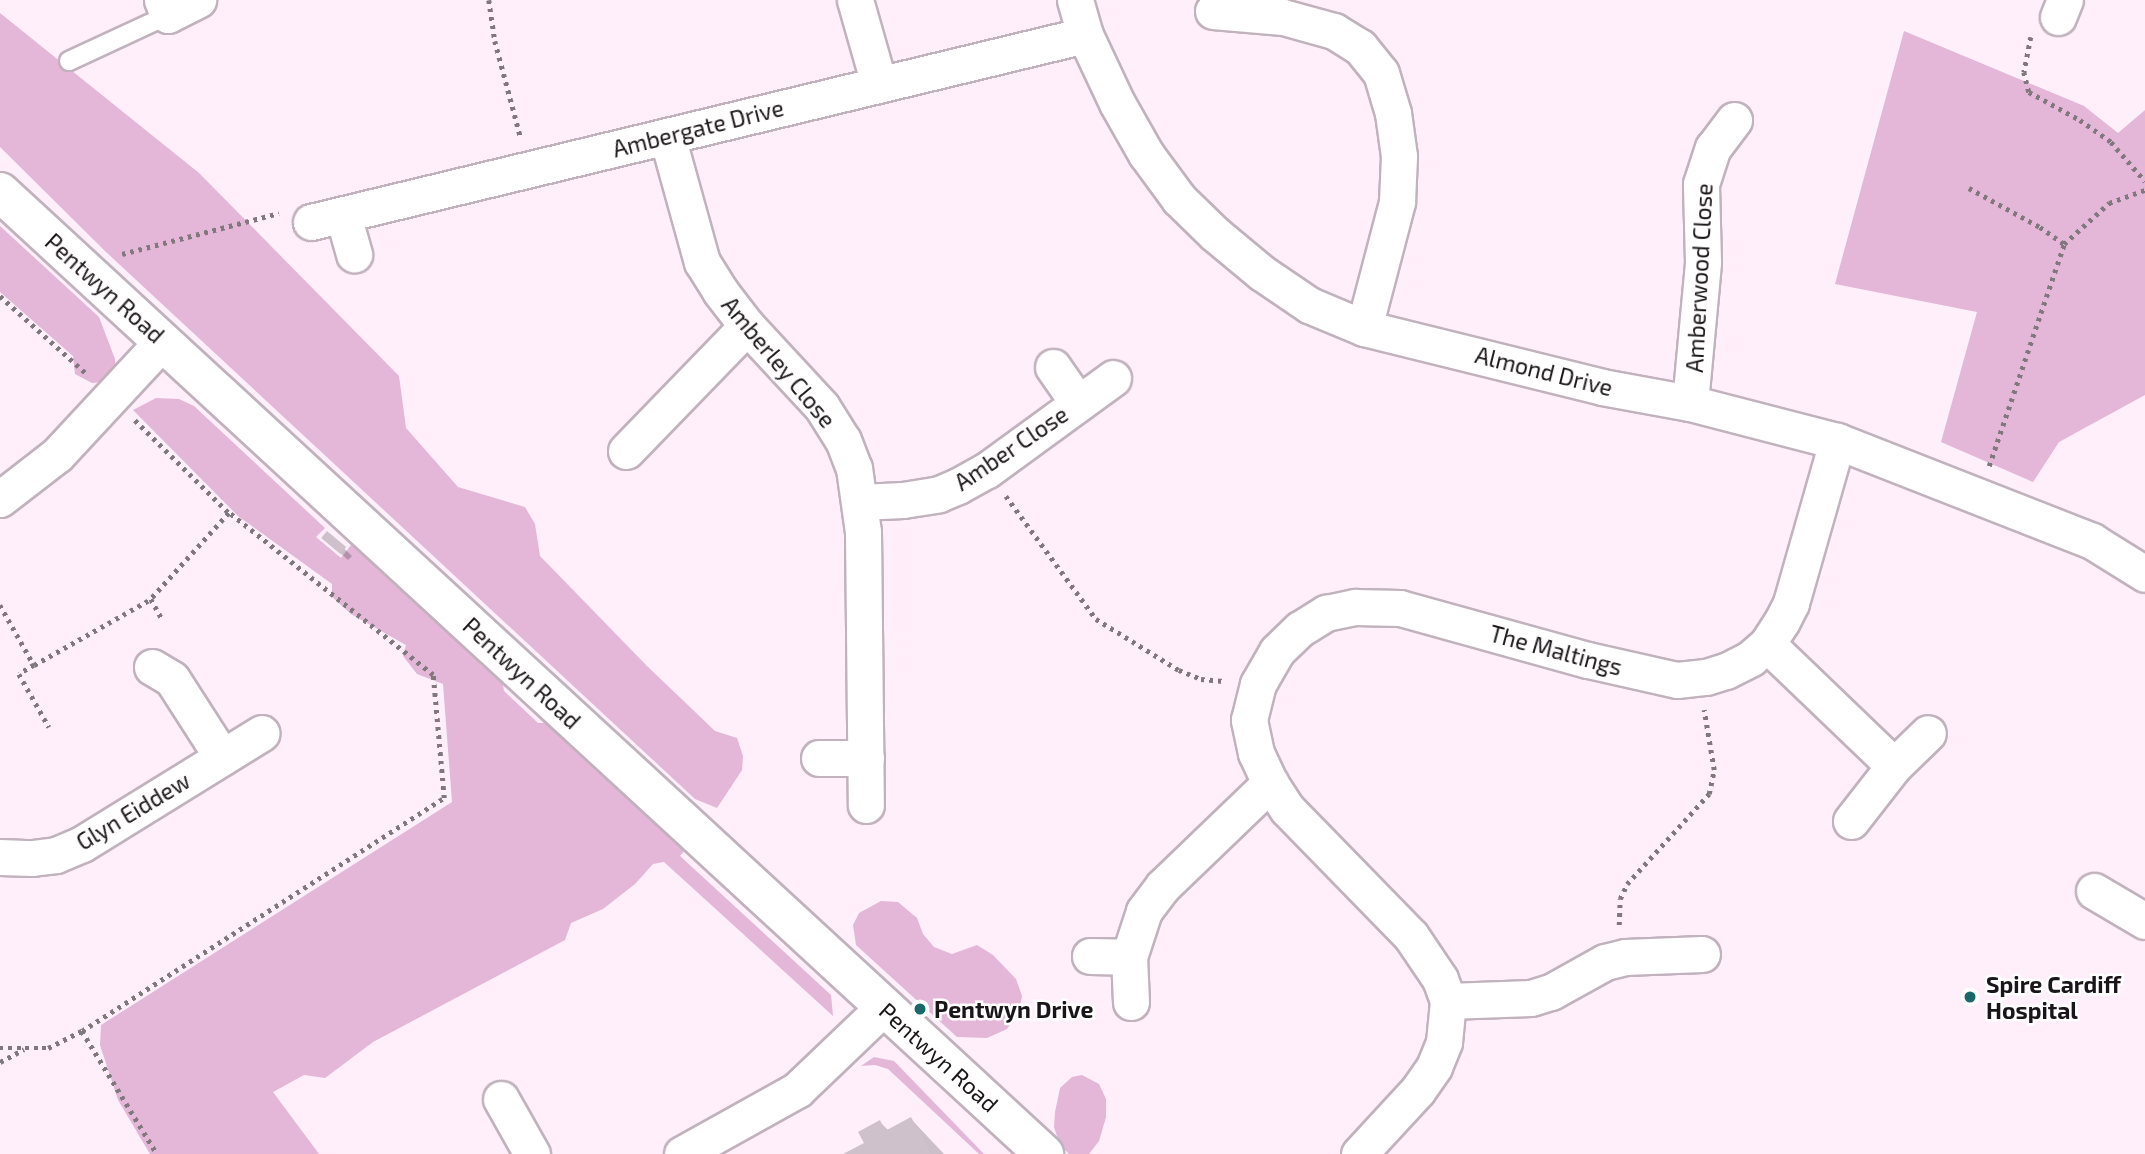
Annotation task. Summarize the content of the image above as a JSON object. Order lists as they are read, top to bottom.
{
  "streets": {
    "street": [
      "Ambergate Drive",
      "Amberwood Close",
      "Pentwyn Road",
      "Amberley Close",
      "Almond Drive",
      "Amber Close",
      "The Maltings",
      "Glyn Eiddew"
    ]
  },
  "crossings": [
    ["Ambergate Drive", "Amberley Close"],
    ["Ambergate Drive", "Almond Drive"],
    ["Amberwood Close", "Almond Drive"],
    ["Amberley Close", "Amber Close"],
    ["Almond Drive", "The Maltings"]
  ],
  "places": ["Spire Cardiff Hospital", "Pentwyn Drive"]
}
